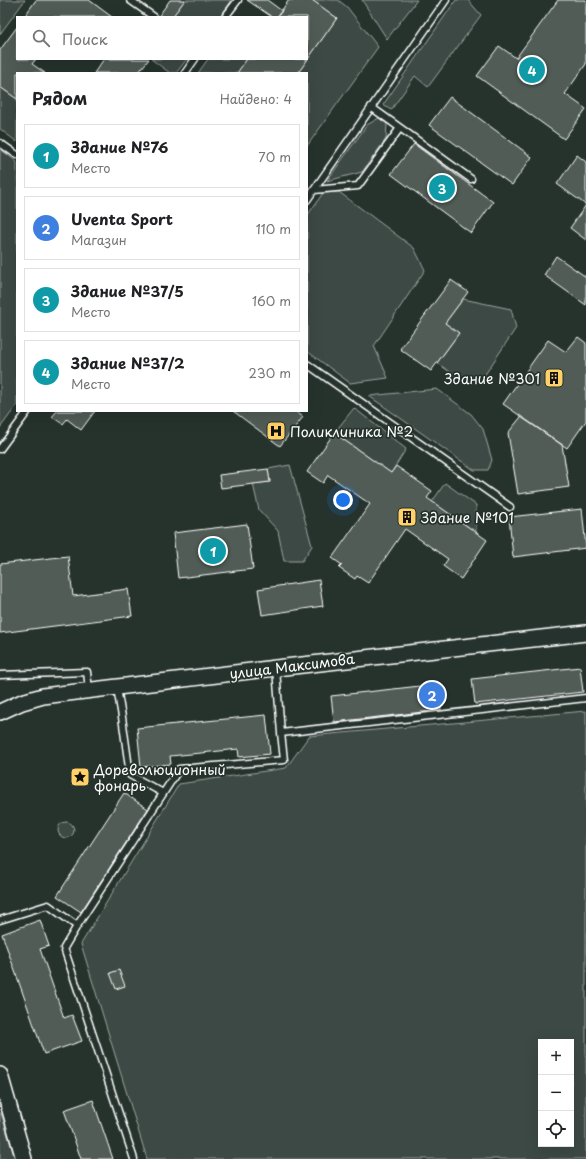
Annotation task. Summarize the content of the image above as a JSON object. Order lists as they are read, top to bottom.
{
  "streets": {
    "street": ["улица Максимова"]
  },
  "places": {
    "building": ["Здание №301", "Здание №101"],
    "hospital": ["Поликлиника №2"],
    "place": ["Дореволюционный фонарь"]
  },
  "page": {
    "search": "Поиск",
    "pins": [
      "4",
      "3",
      "1",
      "2"
    ],
    "heading": ["Рядом", "Найдено: 4"],
    "list": [
      {
        "mark": "1",
        "name": "Здание №76",
        "note": "Место",
        "value": "70 m"
      },
      {
        "mark": "2",
        "name": "Uventa Sport",
        "note": "Магазин",
        "value": "110 m"
      },
      {
        "mark": "3",
        "name": "Здание №37/5",
        "note": "Место",
        "value": "160 m"
      },
      {
        "mark": "4",
        "name": "Здание №37/2",
        "note": "Место",
        "value": "230 m"
      }
    ],
    "map_buttons": ["+", "−"]
  }
}
